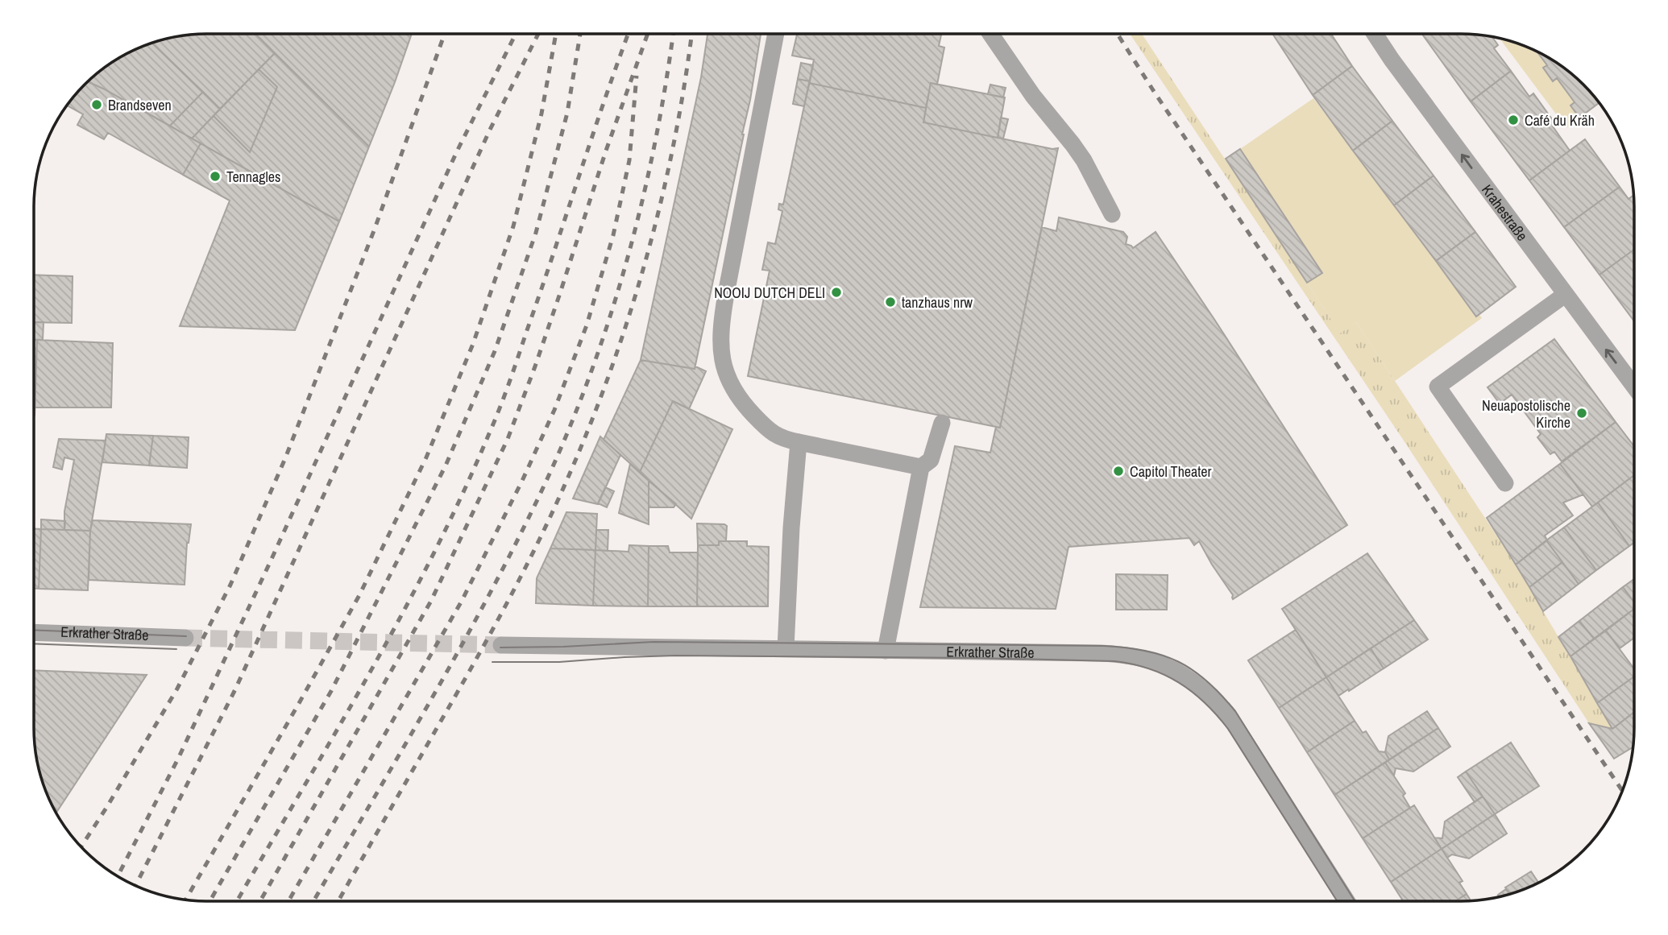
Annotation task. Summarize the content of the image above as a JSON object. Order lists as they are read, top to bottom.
{
  "streets": {
    "street": ["Krahestraße", "Erkrather Straße"]
  },
  "one_way": ["Krahestraße"],
  "places": [
    "Brandseven",
    "Café du Kräh",
    "Tennagles",
    "NOOIJ DUTCH DELI",
    "tanzhaus nrw",
    "Neuapostolische Kirche",
    "Capitol Theater"
  ]
}
